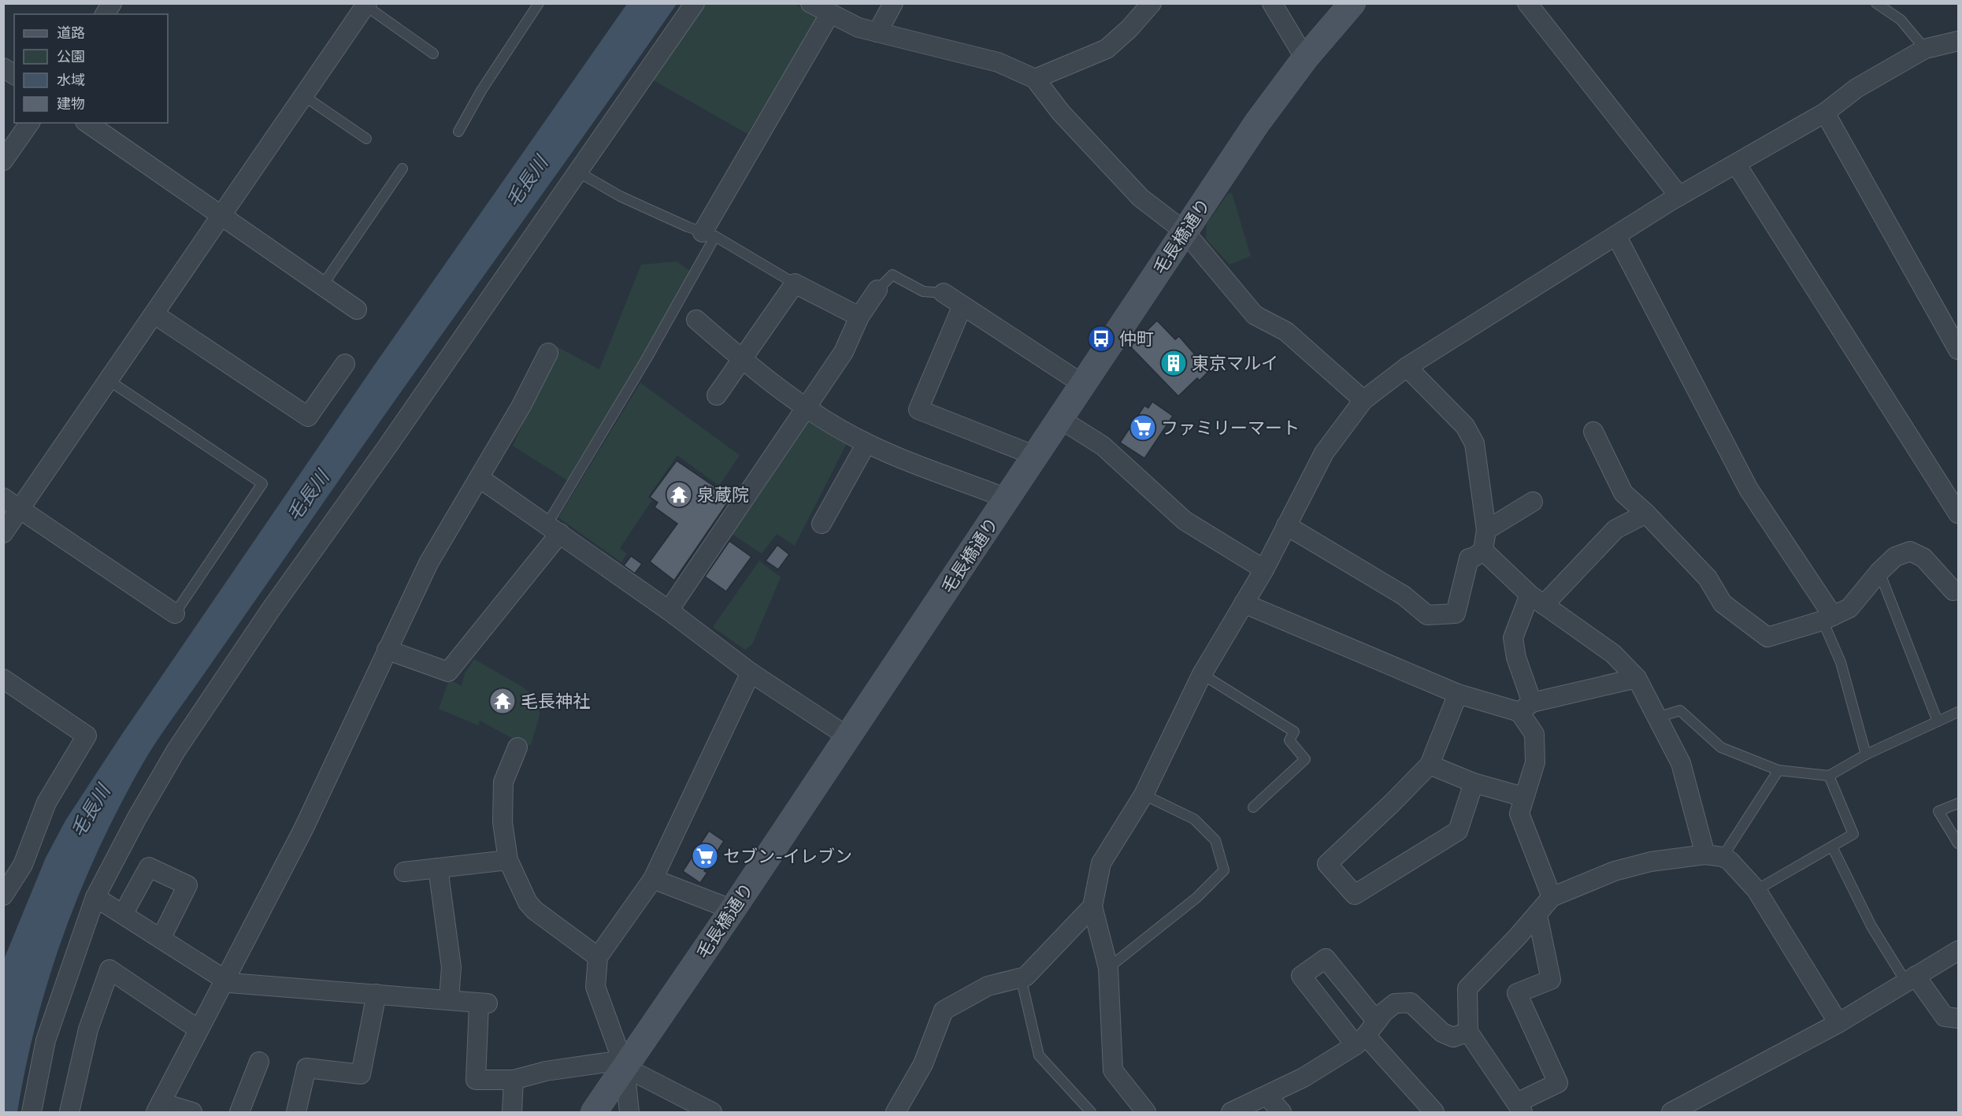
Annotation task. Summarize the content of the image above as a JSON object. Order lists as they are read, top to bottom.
{
  "streets": {
    "street": ["毛長橋通り"]
  },
  "water": ["毛長川"],
  "places": {
    "bus stop": ["仲町"],
    "building": ["東京マルイ"],
    "supermarket": ["ファミリーマート", "セブン-イレブン"],
    "temple": ["泉蔵院", "毛長神社"]
  },
  "legend": [
    "道路",
    "公園",
    "水域",
    "建物"
  ]
}
